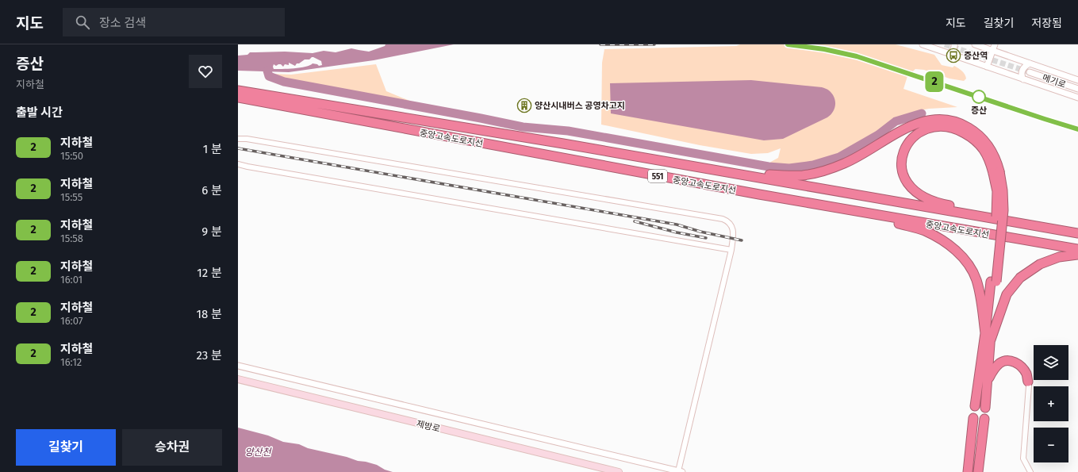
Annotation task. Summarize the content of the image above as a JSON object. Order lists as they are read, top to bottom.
{
  "streets": {
    "highway": ["중앙고속도로지선", "551"],
    "main road": ["제방로"],
    "street": ["메기로"]
  },
  "water": ["양산천"],
  "places": {
    "bus stop": ["증산역"],
    "other": ["증산"],
    "building": ["양산시내버스 공영차고지"]
  },
  "lines": ["metro line 2"],
  "page": {
    "header": "지도",
    "search": "장소 검색",
    "nav": ["지도", "길찾기", "저장됨"],
    "heading": [
      ["증산", "지하철"],
      "출발 시간"
    ],
    "on_map": "2",
    "list": [
      {
        "mark": "2",
        "name": "지하철",
        "note": "15:50",
        "value": "1 분"
      },
      {
        "mark": "2",
        "name": "지하철",
        "note": "15:55",
        "value": "6 분"
      },
      {
        "mark": "2",
        "name": "지하철",
        "note": "15:58",
        "value": "9 분"
      },
      {
        "mark": "2",
        "name": "지하철",
        "note": "16:01",
        "value": "12 분"
      },
      {
        "mark": "2",
        "name": "지하철",
        "note": "16:07",
        "value": "18 분"
      },
      {
        "mark": "2",
        "name": "지하철",
        "note": "16:12",
        "value": "23 분"
      }
    ],
    "map_buttons": ["+", "−"],
    "buttons": ["길찾기", "승차권"]
  }
}
